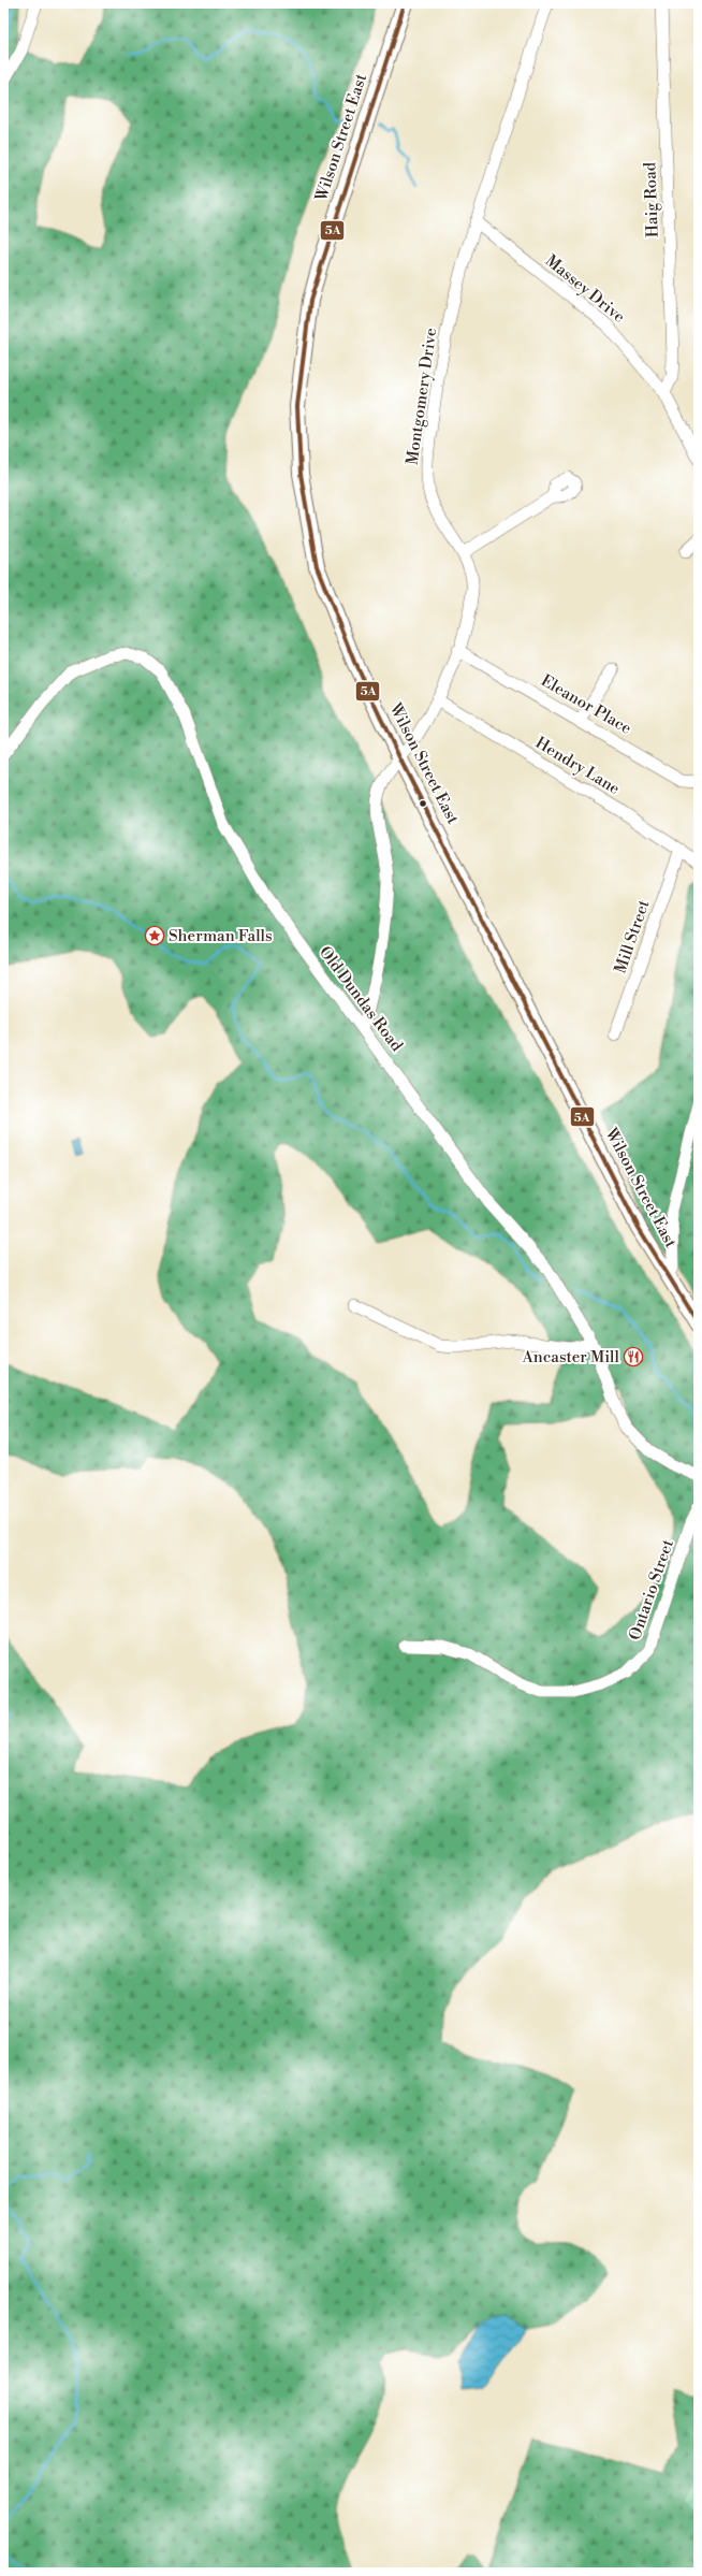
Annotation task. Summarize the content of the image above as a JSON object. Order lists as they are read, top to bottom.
{
  "streets": {
    "main road": ["Wilson Street East"],
    "street": [
      "Haig Road",
      "Massey Drive",
      "Montgomery Drive",
      "Eleanor Place",
      "Hendry Lane",
      "Mill Street",
      "Old Dundas Road",
      "Ontario Street"
    ]
  },
  "crossings": [
    ["Wilson Street East", "Montgomery Drive"],
    ["Haig Road", "Massey Drive"],
    ["Massey Drive", "Montgomery Drive"],
    ["Montgomery Drive", "Eleanor Place"],
    ["Montgomery Drive", "Hendry Lane"],
    ["Montgomery Drive", "Old Dundas Road"],
    ["Hendry Lane", "Mill Street"]
  ],
  "places": {
    "place": ["Sherman Falls"],
    "restaurant": ["Ancaster Mill"]
  },
  "lines": ["transit line 5A"]
}
